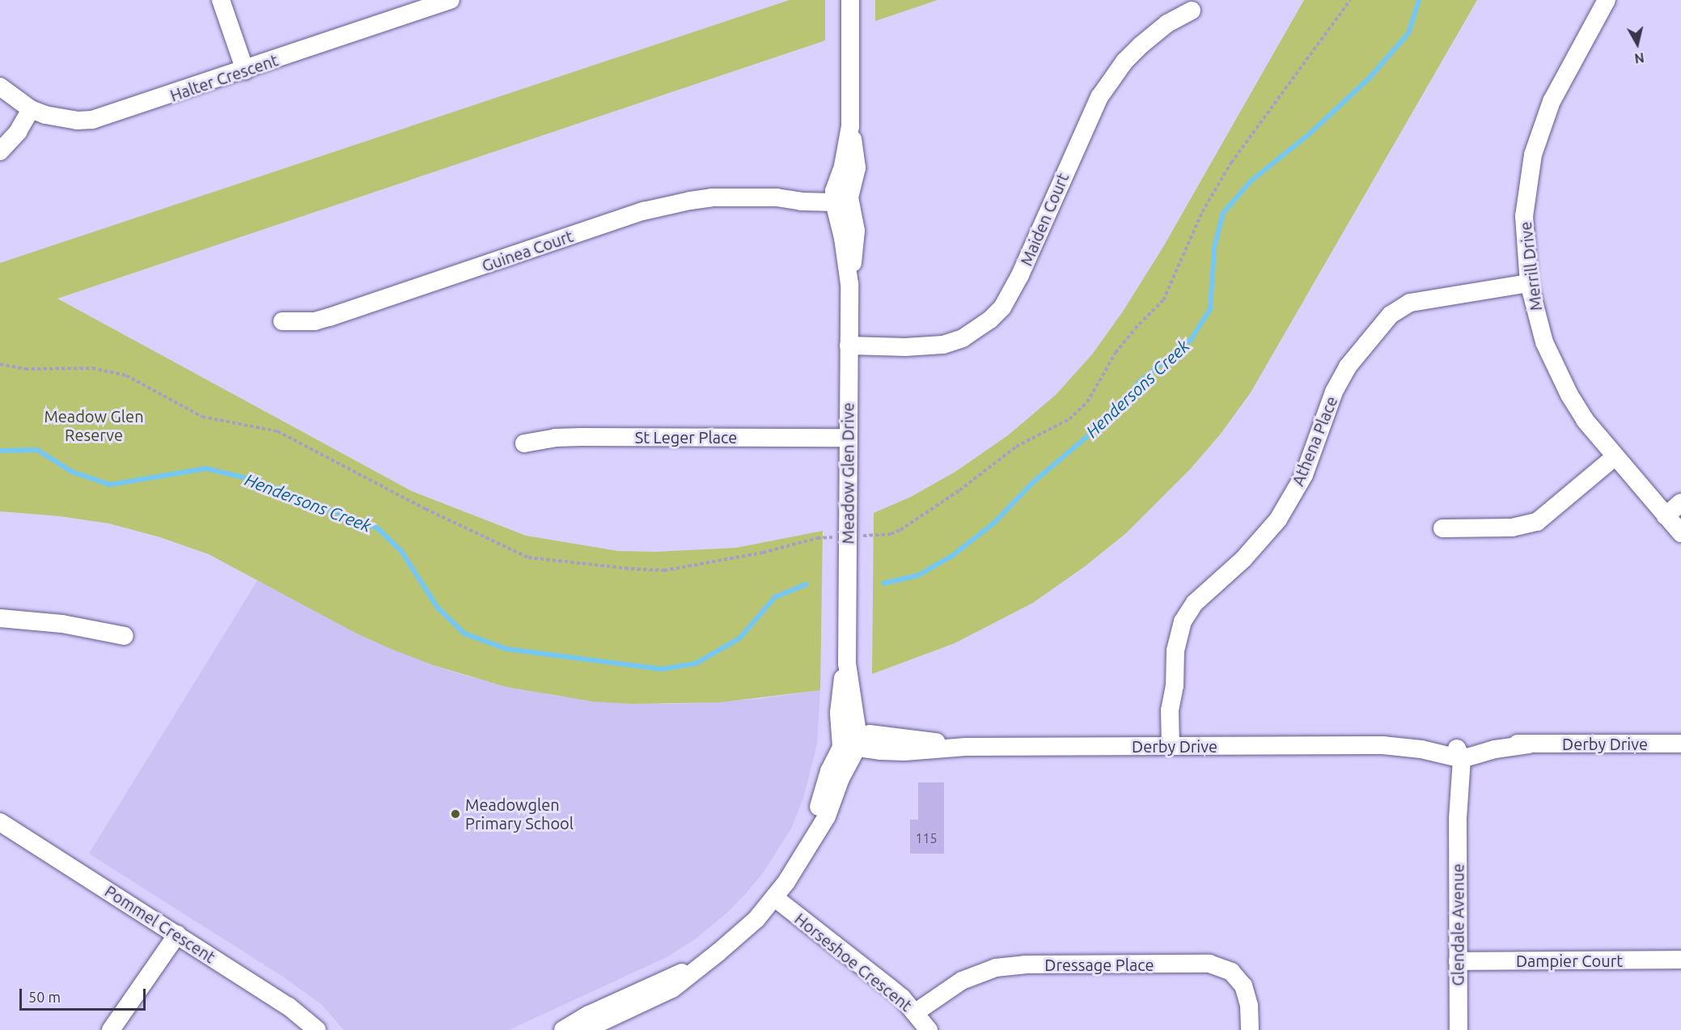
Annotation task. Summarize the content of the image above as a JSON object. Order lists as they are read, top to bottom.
{
  "streets": {
    "street": [
      "Halter Crescent",
      "Maiden Court",
      "Guinea Court",
      "Merrill Drive",
      "St Leger Place",
      "Athena Place",
      "Meadow Glen Drive",
      "Derby Drive",
      "Pommel Crescent",
      "Glendale Avenue",
      "Dampier Court",
      "Horseshoe Crescent",
      "Dressage Place"
    ]
  },
  "crossings": [
    ["Maiden Court", "Meadow Glen Drive"],
    ["Guinea Court", "Meadow Glen Drive"],
    ["Merrill Drive", "Athena Place"],
    ["St Leger Place", "Meadow Glen Drive"],
    ["Athena Place", "Derby Drive"],
    ["Meadow Glen Drive", "Derby Drive"],
    ["Meadow Glen Drive", "Horseshoe Crescent"],
    ["Derby Drive", "Glendale Avenue"],
    ["Glendale Avenue", "Dampier Court"],
    ["Horseshoe Crescent", "Dressage Place"]
  ],
  "water": ["Hendersons Creek"],
  "parks": ["Meadow Glen Reserve"],
  "places": ["Meadowglen Primary School"],
  "house_numbers": ["115"],
  "scale_bar": "50 m",
  "north": "bottom"
}
